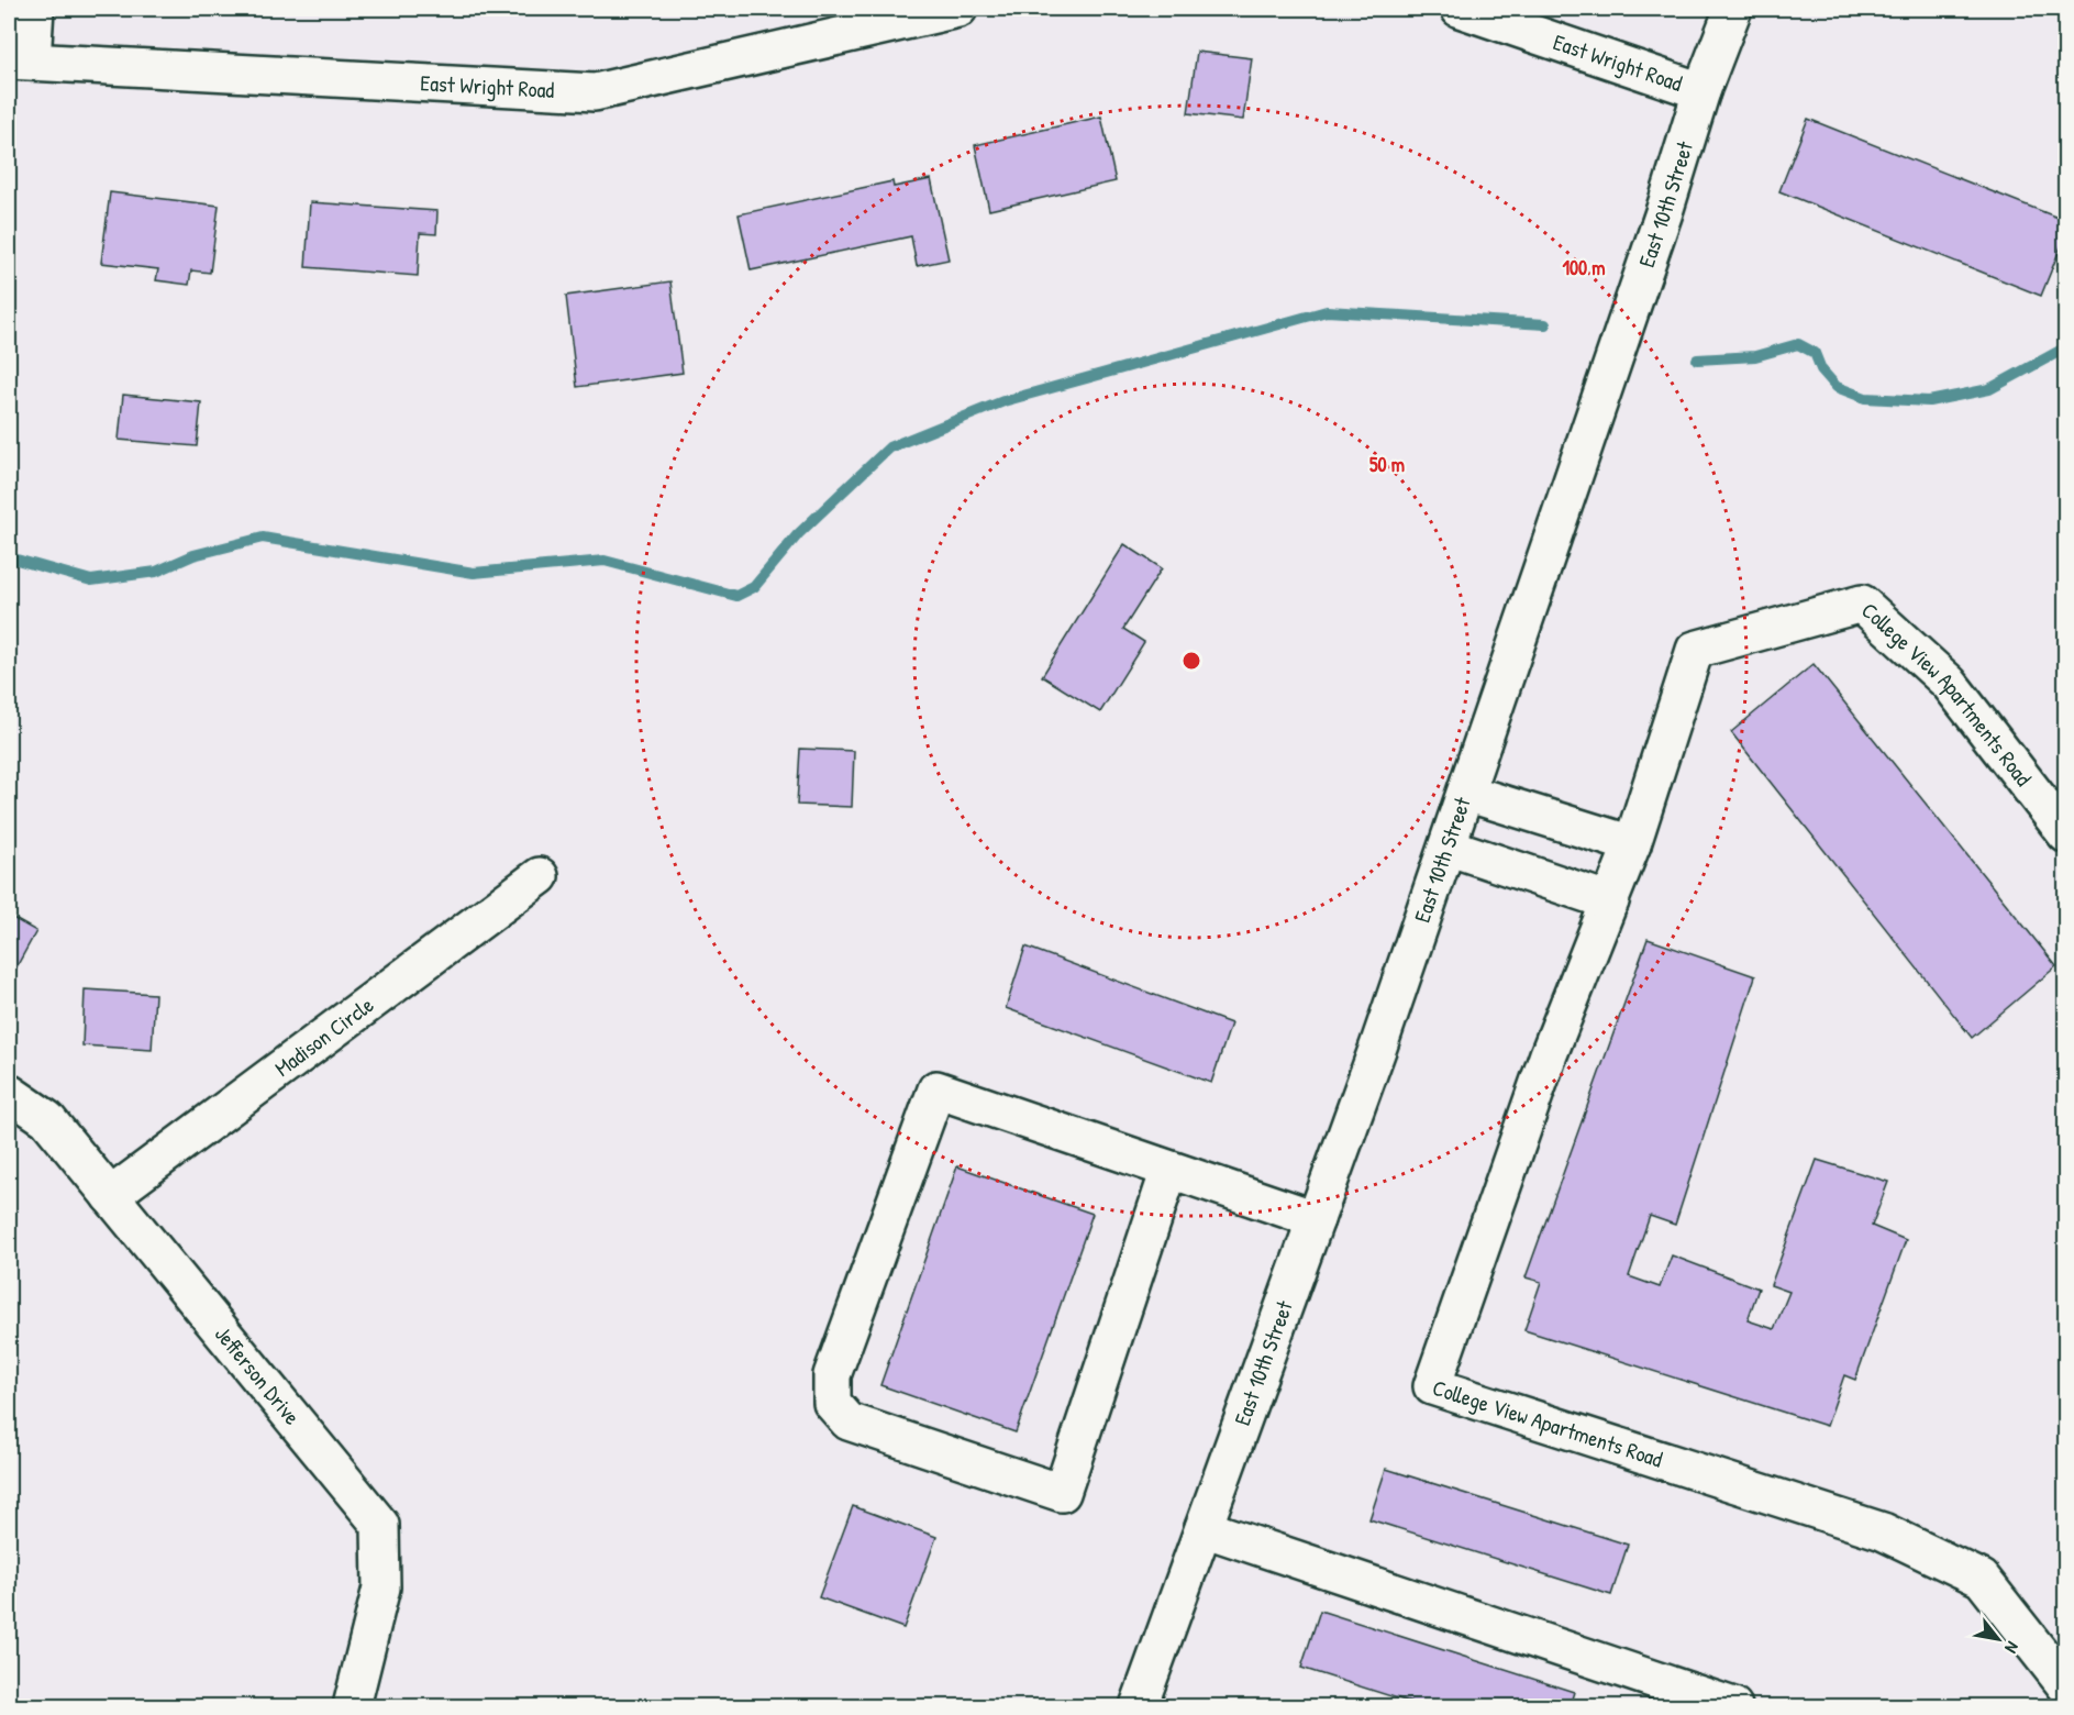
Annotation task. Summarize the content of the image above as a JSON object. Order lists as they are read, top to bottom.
{
  "streets": {
    "street": [
      "East Wright Road",
      "East 10th Street",
      "College View Apartments Road",
      "Madison Circle",
      "Jefferson Drive"
    ]
  },
  "crossings": [
    ["East Wright Road", "East 10th Street"],
    ["Madison Circle", "Jefferson Drive"]
  ],
  "north": "bottom right",
  "rings": ["100 m", "50 m"]
}
